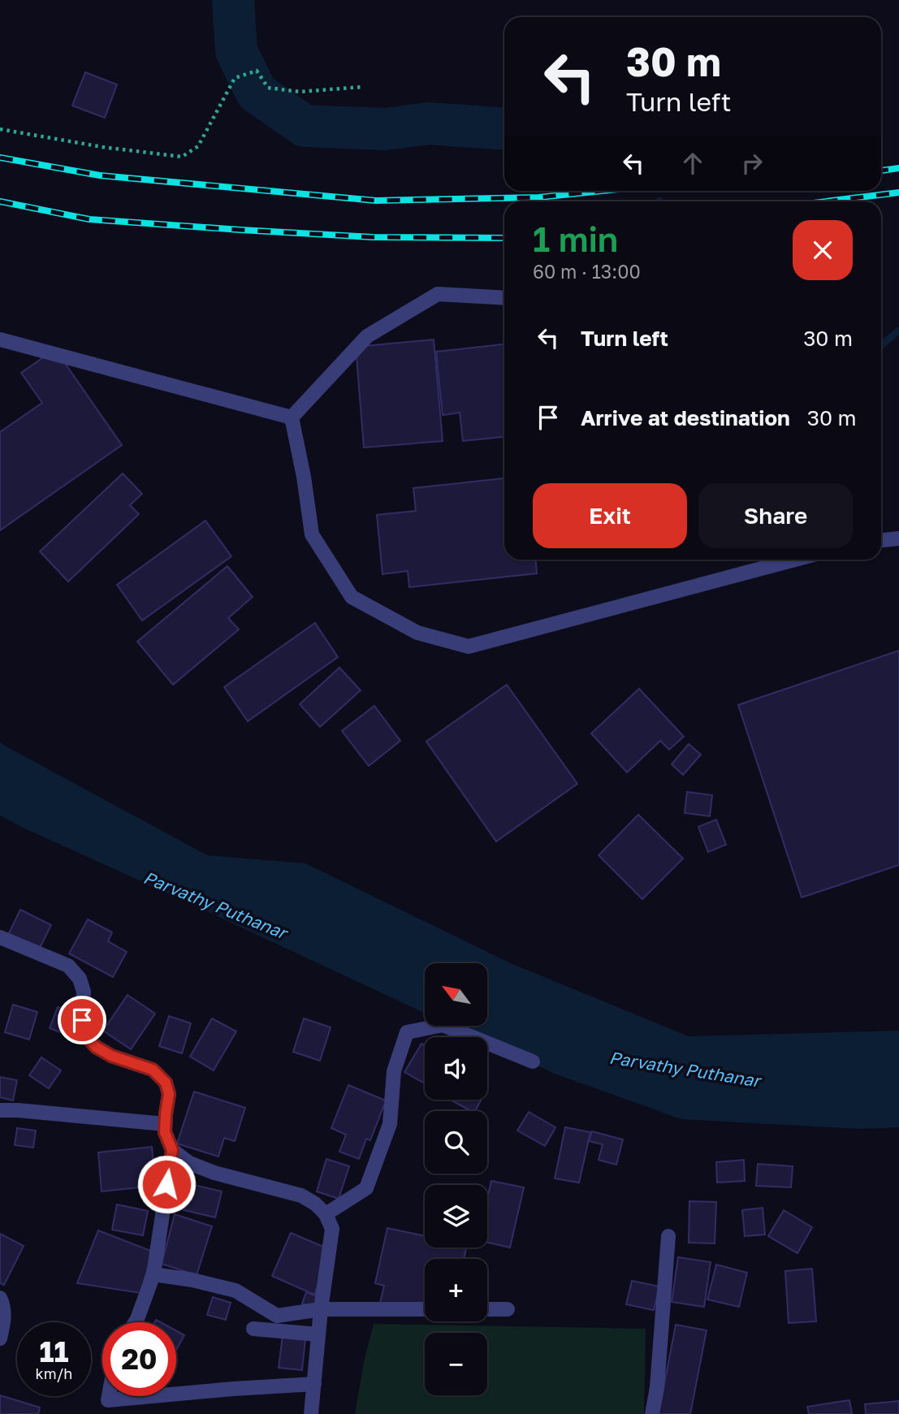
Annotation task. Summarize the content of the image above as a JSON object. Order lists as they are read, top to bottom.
{
  "water": ["Parvathy Puthanar"],
  "north": "top left",
  "page": {
    "turn": ["30 m", "Turn left"],
    "heading": ["1 min", "60 m · 13:00"],
    "list": [
      {
        "name": "Turn left",
        "value": "30 m"
      },
      {
        "name": "Arrive at destination",
        "value": "30 m"
      }
    ],
    "buttons": ["Exit", "Share"],
    "map_buttons": ["+", "−"],
    "speed": "11 km/h",
    "limit": "20"
  }
}
